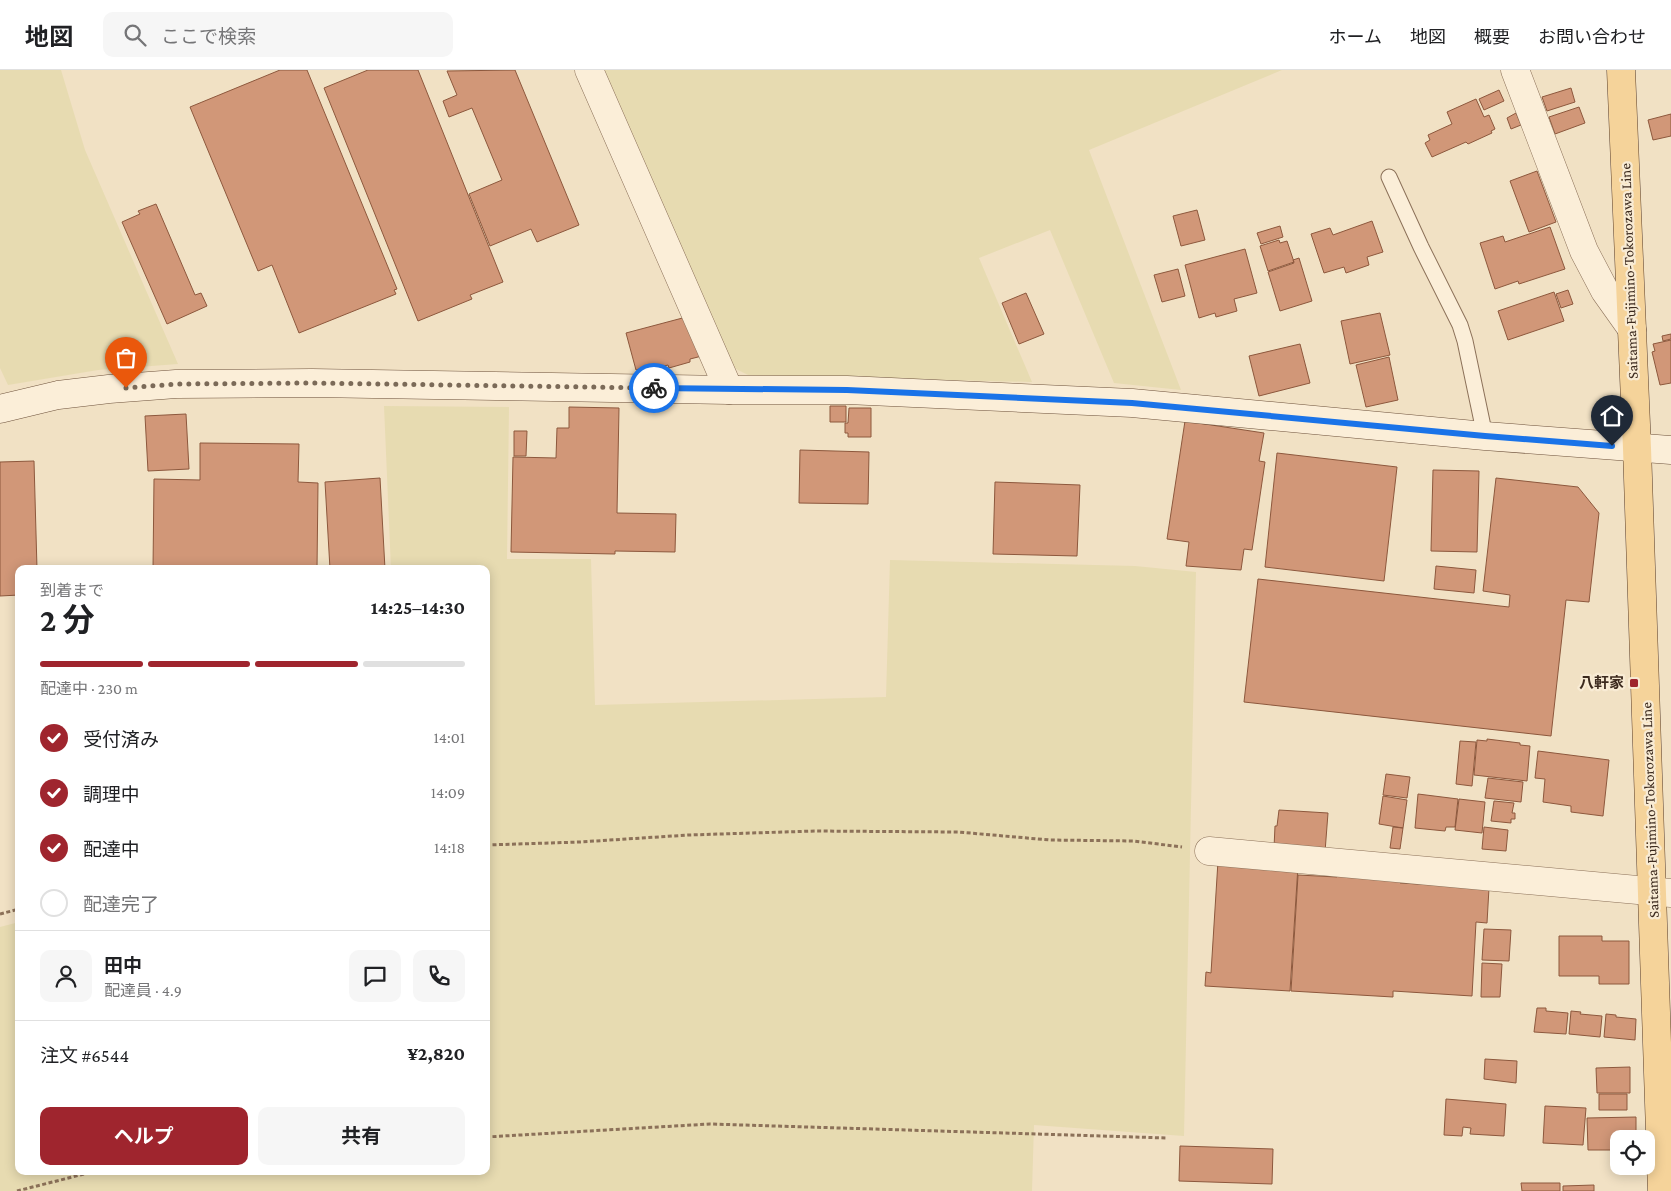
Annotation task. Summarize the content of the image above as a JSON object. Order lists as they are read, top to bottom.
{
  "streets": {
    "main road": ["Saitama-Fujimino-Tokorozawa Line"]
  },
  "places": {
    "transit": ["八軒家"]
  },
  "page": {
    "header": "地図",
    "search": "ここで検索",
    "nav": [
      "ホーム",
      "地図",
      "概要",
      "お問い合わせ"
    ],
    "heading": ["2 分", "到着まで", "14:25–14:30"],
    "panel": [
      "田中",
      "配達員 · 4.9",
      "注文 #6544",
      "¥2,820"
    ],
    "bar": "配達中 · 230 m",
    "list": [
      ["受付済み", "14:01"],
      ["調理中", "14:09"],
      ["配達中", "14:18"],
      "配達完了"
    ],
    "buttons": ["ヘルプ", "共有"]
  }
}
